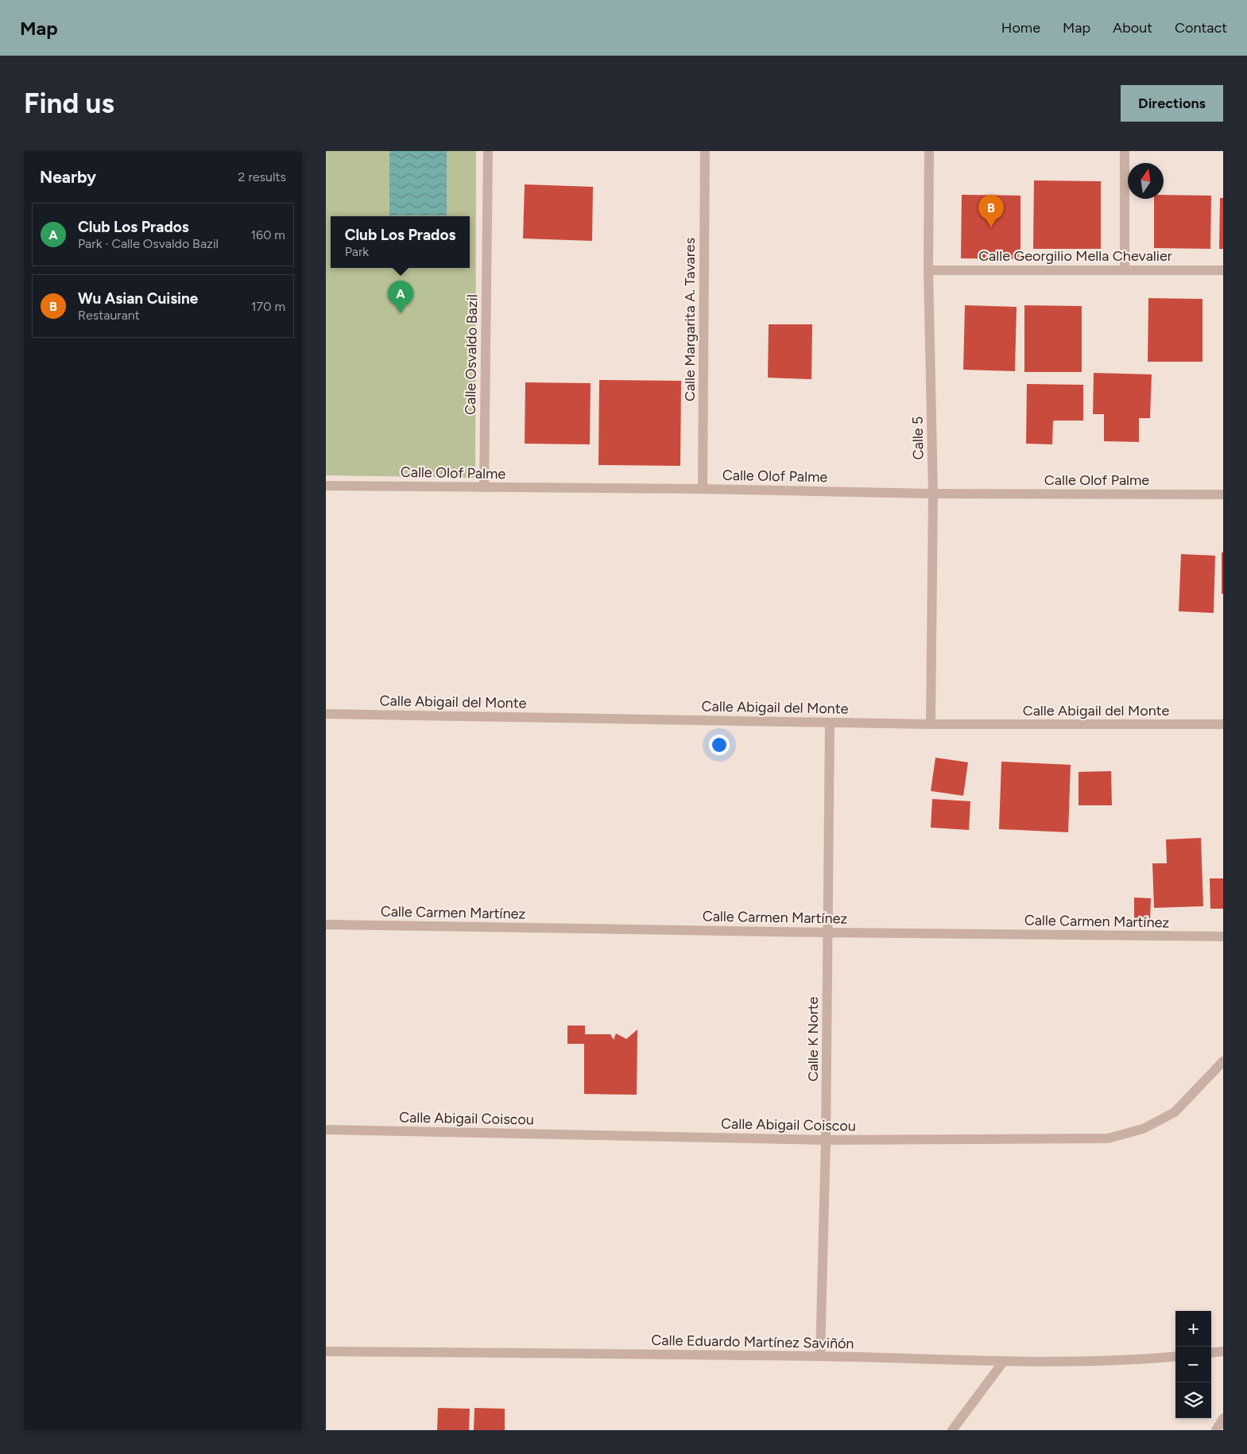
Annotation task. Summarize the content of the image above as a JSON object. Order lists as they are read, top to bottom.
{
  "streets": {
    "street": [
      "Calle Georgilio Mella Chevalier",
      "Calle Margarita A. Tavares",
      "Calle Osvaldo Bazil",
      "Calle 5",
      "Calle Olof Palme",
      "Calle Abigail del Monte",
      "Calle Carmen Martínez",
      "Calle K Norte",
      "Calle Abigail Coiscou",
      "Calle Eduardo Martínez Saviñón"
    ]
  },
  "crossings": [
    ["Calle Georgilio Mella Chevalier", "Calle 5"],
    ["Calle Margarita A. Tavares", "Calle Olof Palme"],
    ["Calle Osvaldo Bazil", "Calle Olof Palme"],
    ["Calle 5", "Calle Olof Palme"],
    ["Calle 5", "Calle Abigail del Monte"],
    ["Calle Abigail del Monte", "Calle K Norte"],
    ["Calle Carmen Martínez", "Calle K Norte"],
    ["Calle K Norte", "Calle Abigail Coiscou"],
    ["Calle K Norte", "Calle Eduardo Martínez Saviñón"]
  ],
  "north": "top",
  "page": {
    "header": "Map",
    "nav": [
      "Home",
      "Map",
      "About",
      "Contact"
    ],
    "buttons": "Directions",
    "title": "Find us",
    "heading": ["Nearby", "2 results"],
    "pins": ["B", "A"],
    "list": [
      {
        "mark": "A",
        "name": "Club Los Prados",
        "note": "Park · Calle Osvaldo Bazil",
        "value": "160 m"
      },
      {
        "mark": "B",
        "name": "Wu Asian Cuisine",
        "note": "Restaurant",
        "value": "170 m"
      }
    ],
    "popup": ["Club Los Prados", "Park"],
    "map_buttons": ["+", "−"]
  }
}
